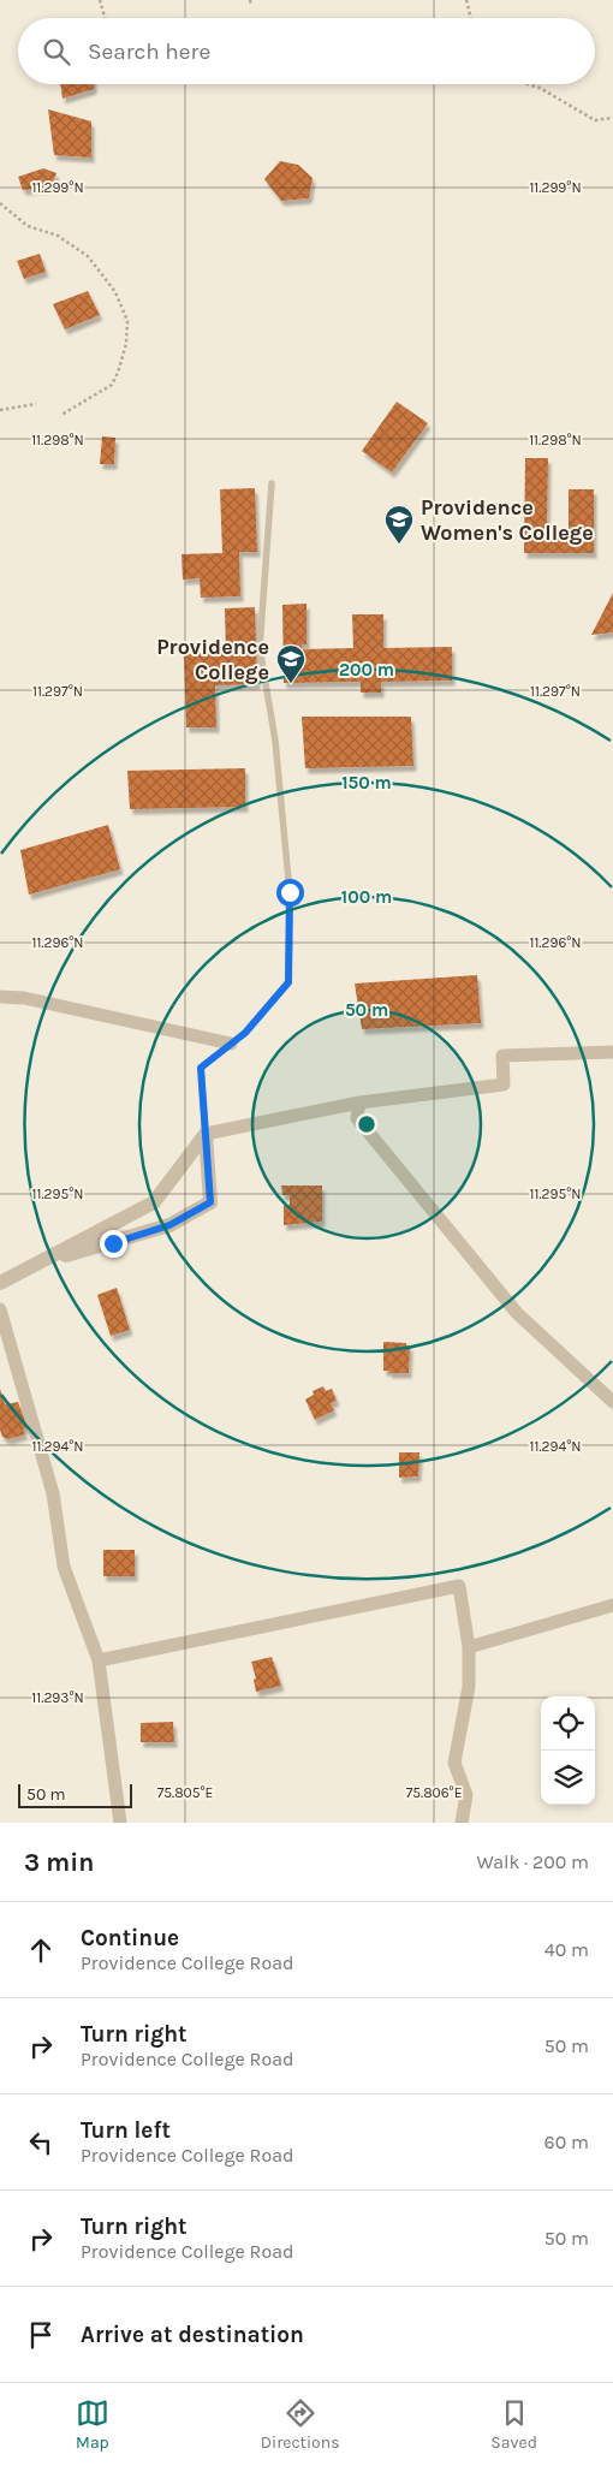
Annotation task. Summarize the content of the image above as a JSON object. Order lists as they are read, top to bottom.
{
  "places": {
    "school or university": ["Providence Women's College", "Providence College"]
  },
  "scale_bar": "50 m",
  "page": {
    "search": "Search here",
    "scale": "50 m",
    "heading": ["3 min", "Walk · 200 m"],
    "list": [
      ["Continue", "Providence College Road", "40 m"],
      ["Turn right", "Providence College Road", "50 m"],
      ["Turn left", "Providence College Road", "60 m"],
      ["Turn right", "Providence College Road", "50 m"],
      "Arrive at destination"
    ],
    "nav": ["Map", "Directions", "Saved"]
  },
  "coordinates": [
    "11.299°N",
    "11.298°N",
    "11.297°N",
    "11.296°N",
    "11.295°N",
    "11.294°N",
    "11.293°N",
    "75.805°E",
    "75.806°E"
  ],
  "rings": [
    "200 m",
    "150 m",
    "100 m",
    "50 m"
  ]
}
